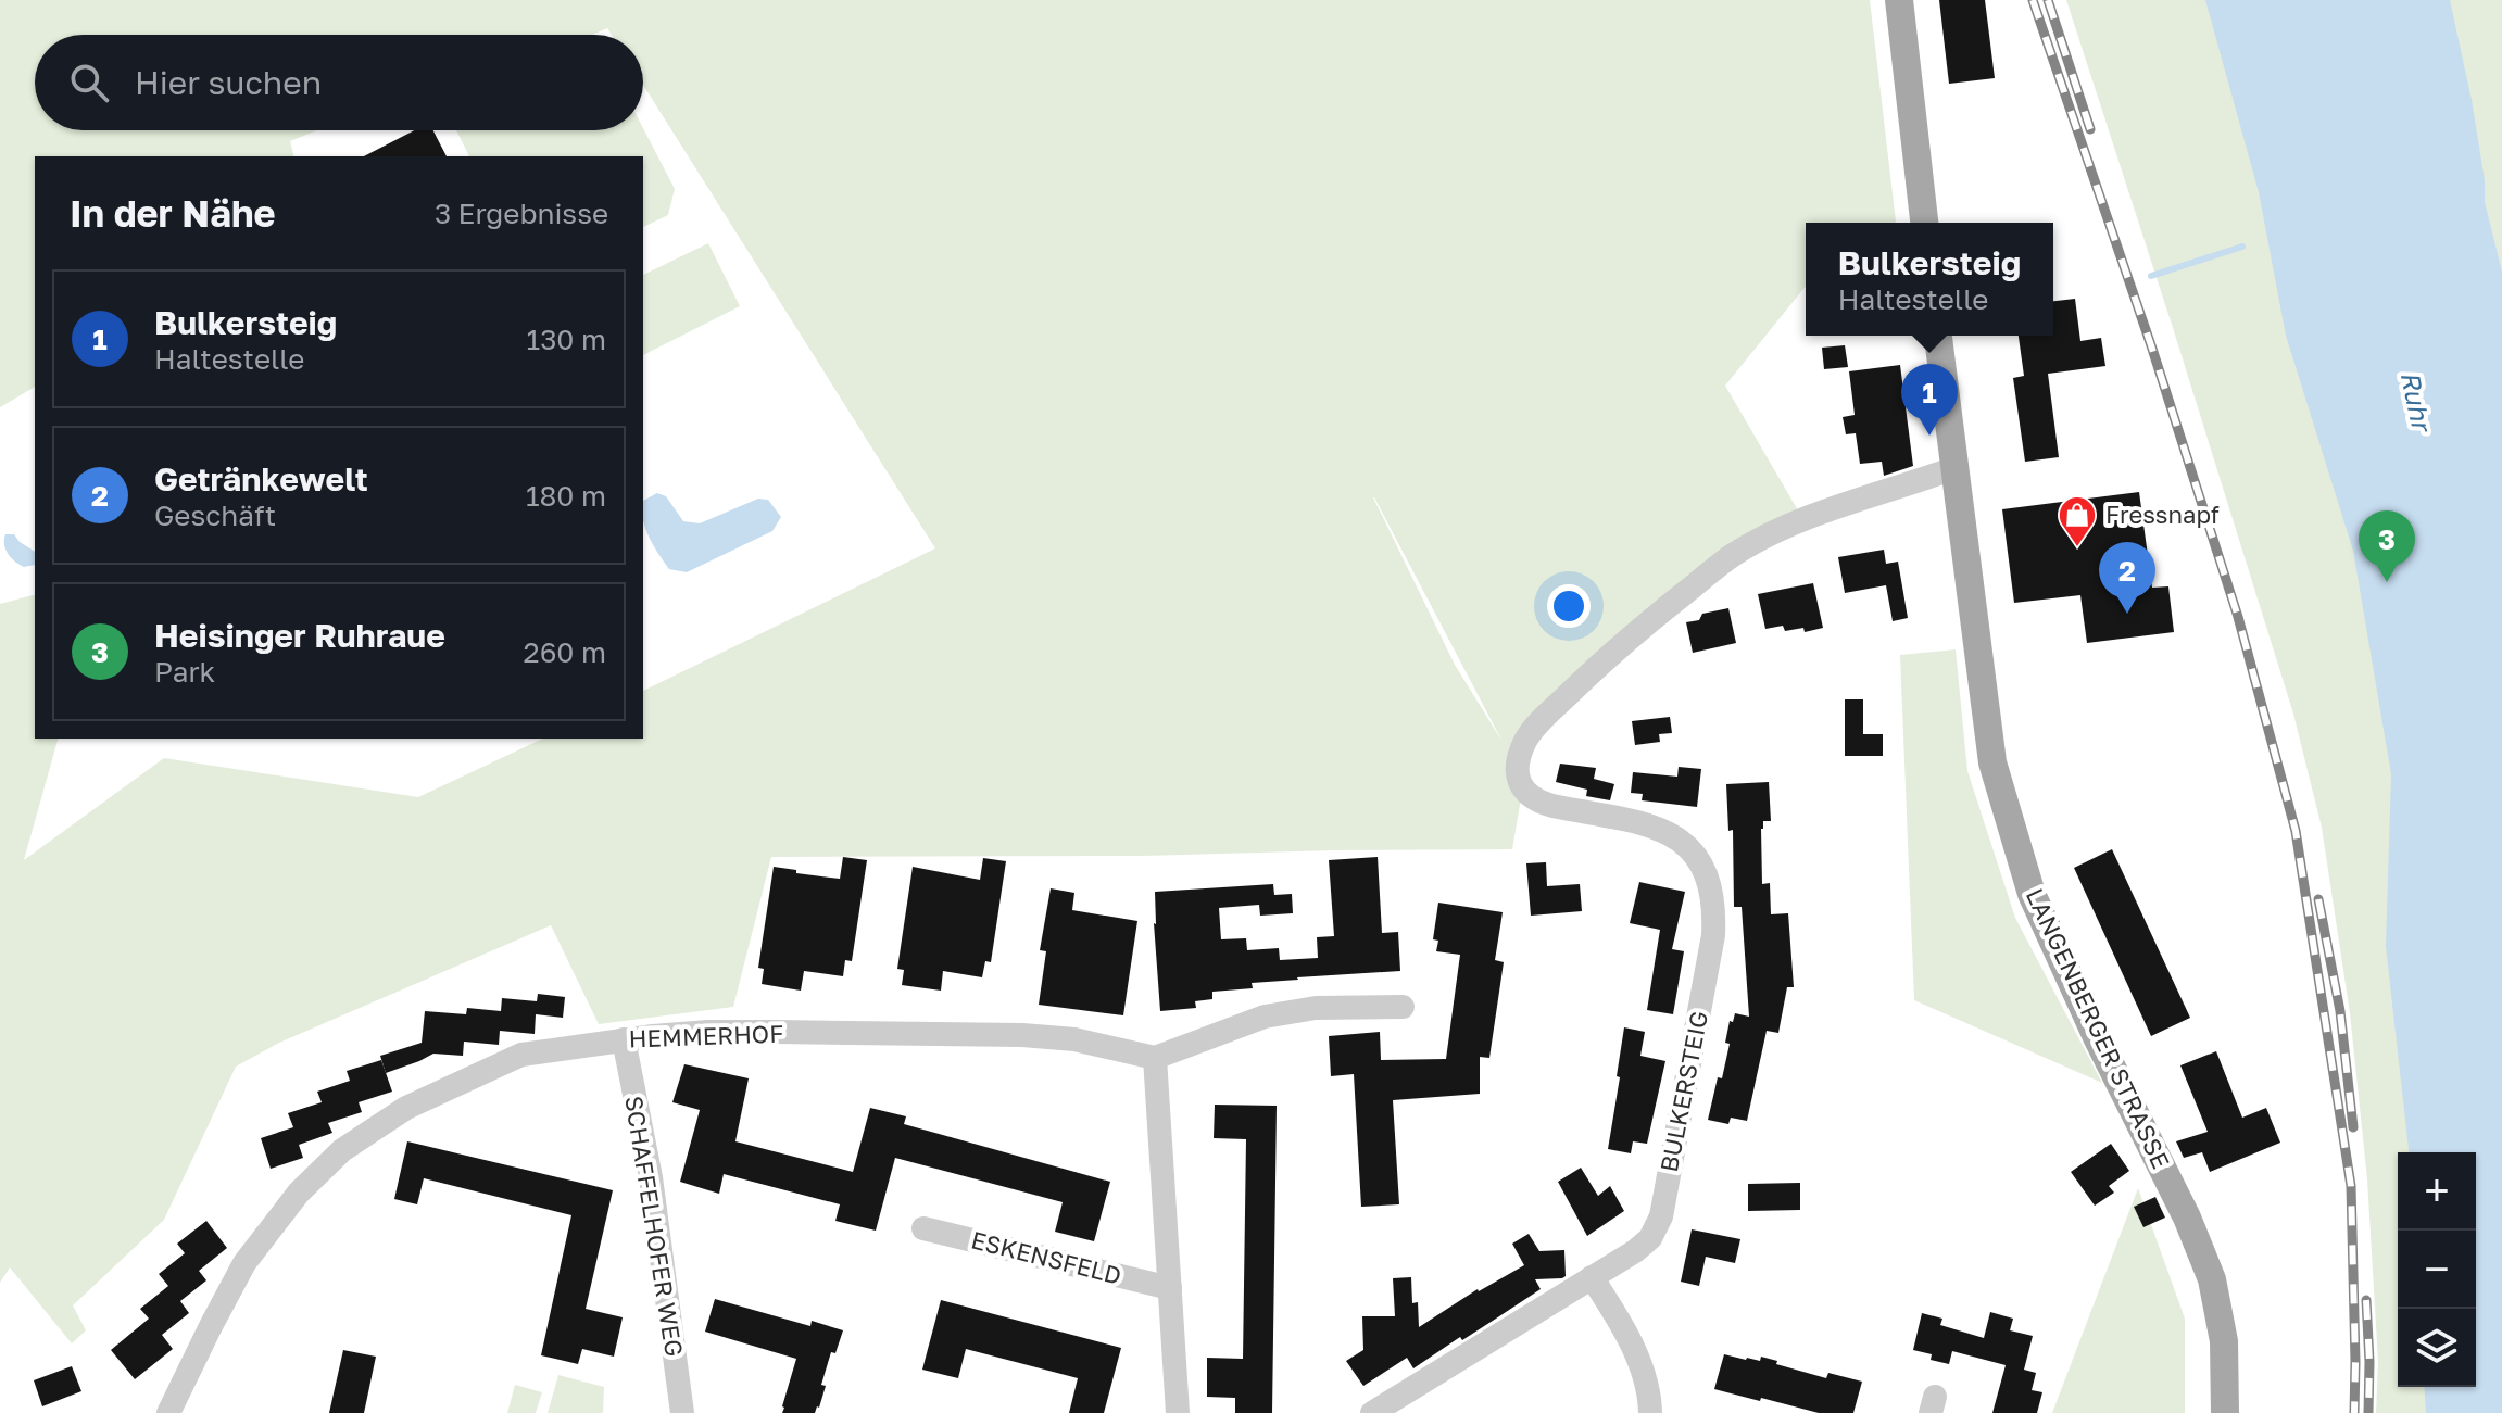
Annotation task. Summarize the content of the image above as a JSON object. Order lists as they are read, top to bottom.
{
  "streets": {
    "main road": ["LANGENBERGER STRASSE"],
    "street": [
      "HEMMERHOF",
      "BULKERSTEIG",
      "SCHAFFELHOFER WEG",
      "ESKENSFELD"
    ]
  },
  "crossings": [
    ["LANGENBERGER STRASSE", "BULKERSTEIG"],
    ["HEMMERHOF", "SCHAFFELHOFER WEG"]
  ],
  "water": ["Ruhr"],
  "places": {
    "shop": ["Fressnapf"]
  },
  "page": {
    "search": "Hier suchen",
    "heading": ["In der Nähe", "3 Ergebnisse"],
    "popup": ["Bulkersteig", "Haltestelle"],
    "list": [
      {
        "mark": "1",
        "name": "Bulkersteig",
        "note": "Haltestelle",
        "value": "130 m"
      },
      {
        "mark": "2",
        "name": "Getränkewelt",
        "note": "Geschäft",
        "value": "180 m"
      },
      {
        "mark": "3",
        "name": "Heisinger Ruhraue",
        "note": "Park",
        "value": "260 m"
      }
    ],
    "pins": ["1", "3", "2"],
    "map_buttons": ["+", "−"]
  }
}
